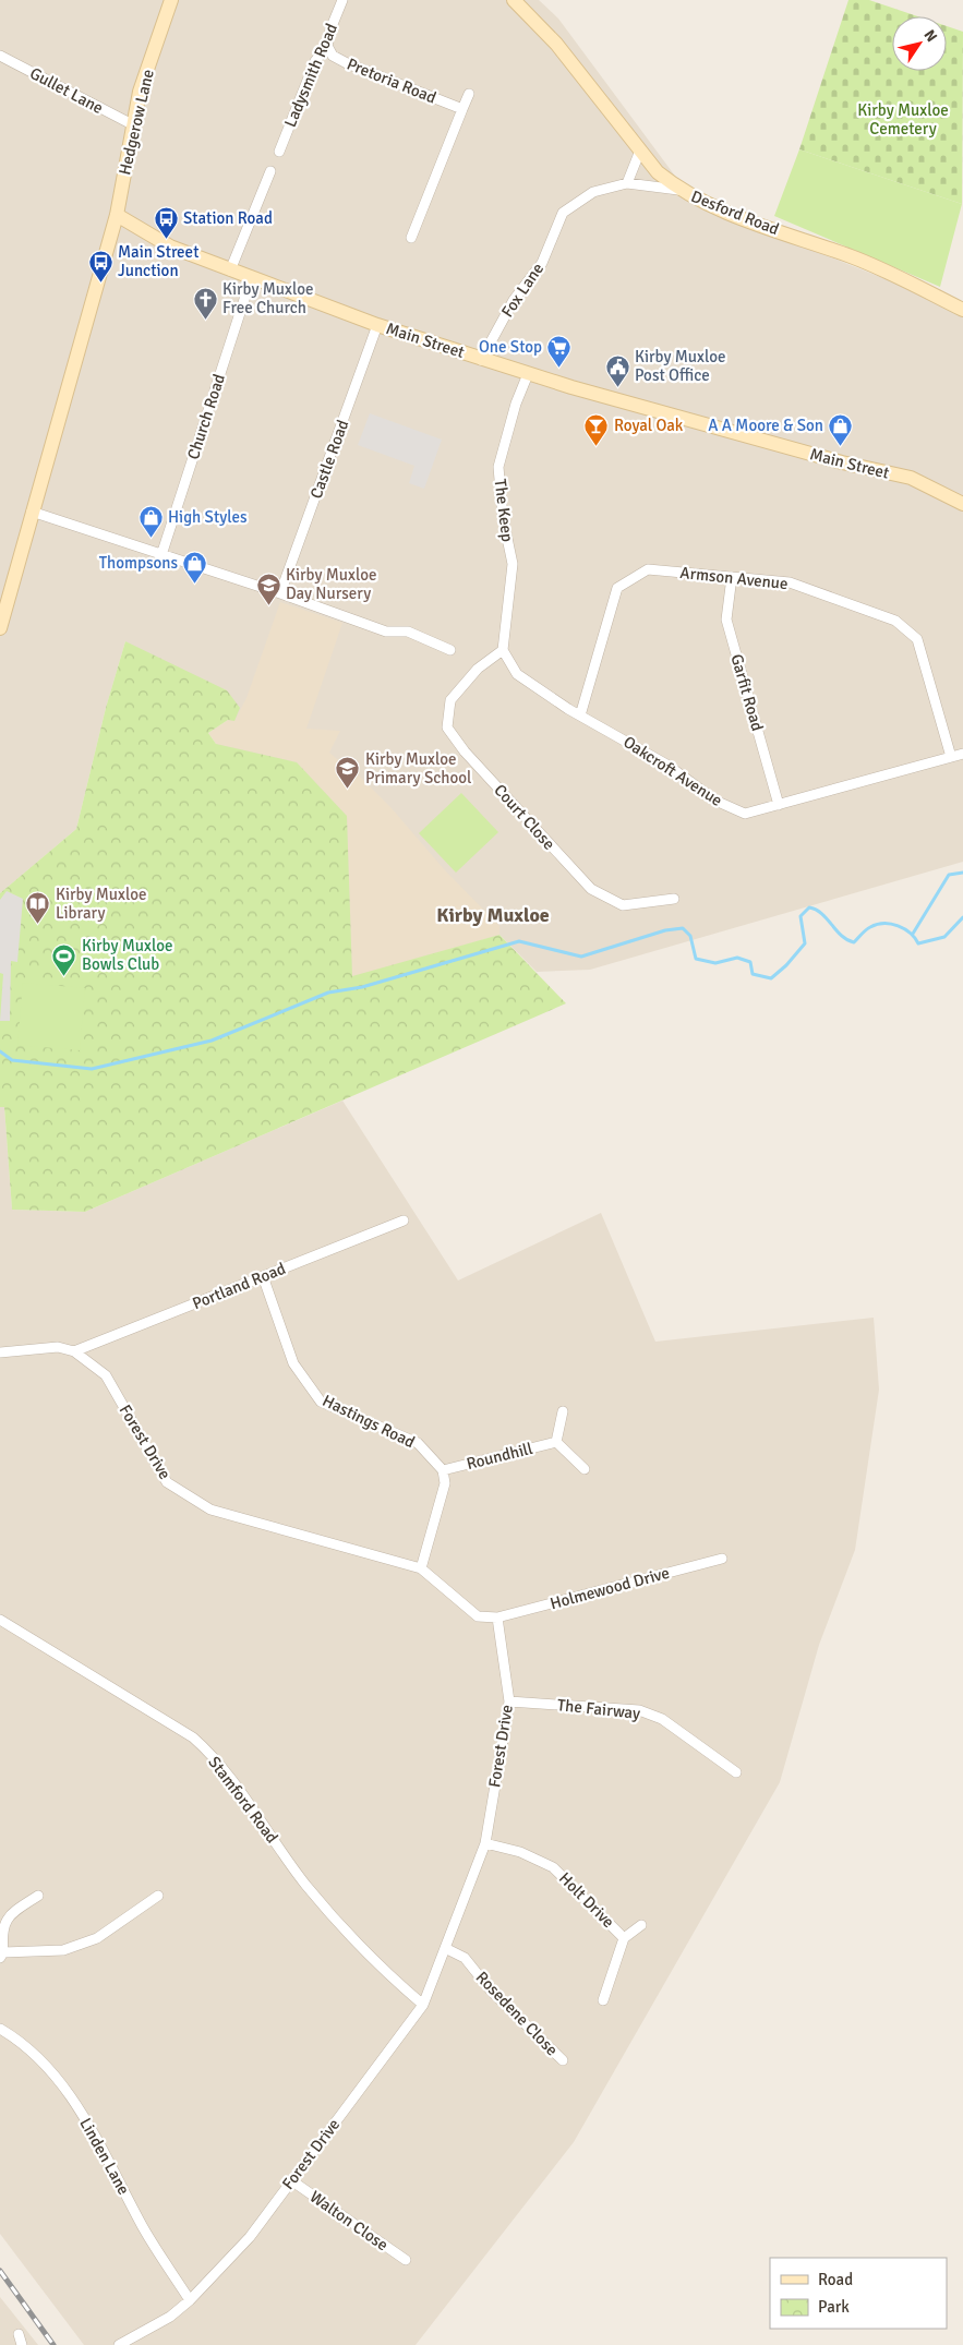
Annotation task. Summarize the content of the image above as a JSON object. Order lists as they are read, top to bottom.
{
  "streets": {
    "street": [
      "Ladysmith Road",
      "Pretoria Road",
      "Gullet Lane",
      "Hedgerow Lane",
      "Desford Road",
      "Fox Lane",
      "Main Street",
      "Church Road",
      "Castle Road",
      "The Keep",
      "Armson Avenue",
      "Garfit Road",
      "Oakcroft Avenue",
      "Court Close",
      "Portland Road",
      "Hastings Road",
      "Forest Drive",
      "Roundhill",
      "Holmewood Drive",
      "The Fairway",
      "Stamford Road",
      "Holt Drive",
      "Rosedene Close",
      "Linden Lane",
      "Walton Close"
    ]
  },
  "crossings": [
    ["Ladysmith Road", "Pretoria Road"],
    ["Gullet Lane", "Hedgerow Lane"],
    ["Hedgerow Lane", "Main Street"],
    ["Desford Road", "Fox Lane"],
    ["Fox Lane", "Main Street"],
    ["Main Street", "Church Road"],
    ["Main Street", "Castle Road"],
    ["Main Street", "The Keep"],
    ["The Keep", "Oakcroft Avenue"],
    ["The Keep", "Court Close"],
    ["Armson Avenue", "Garfit Road"],
    ["Armson Avenue", "Oakcroft Avenue"],
    ["Garfit Road", "Oakcroft Avenue"],
    ["Oakcroft Avenue", "Court Close"],
    ["Portland Road", "Hastings Road"],
    ["Portland Road", "Forest Drive"],
    ["Hastings Road", "Roundhill"],
    ["Forest Drive", "Holmewood Drive"],
    ["Forest Drive", "The Fairway"],
    ["Forest Drive", "Stamford Road"],
    ["Forest Drive", "Holt Drive"],
    ["Forest Drive", "Rosedene Close"],
    ["Forest Drive", "Linden Lane"],
    ["Forest Drive", "Walton Close"]
  ],
  "districts": ["Kirby Muxloe"],
  "parks": ["Kirby Muxloe Cemetery"],
  "places": {
    "bus stop": ["Station Road", "Main Street Junction"],
    "church": ["Kirby Muxloe Free Church"],
    "supermarket": ["One Stop"],
    "public building": ["Kirby Muxloe Post Office"],
    "bar": ["Royal Oak"],
    "shop": ["A A Moore & Son", "High Styles", "Thompsons"],
    "school or university": ["Kirby Muxloe Day Nursery", "Kirby Muxloe Primary School"],
    "library": ["Kirby Muxloe Library"],
    "sports": ["Kirby Muxloe Bowls Club"]
  },
  "legend": ["Road", "Park"],
  "north": "top right"
}
